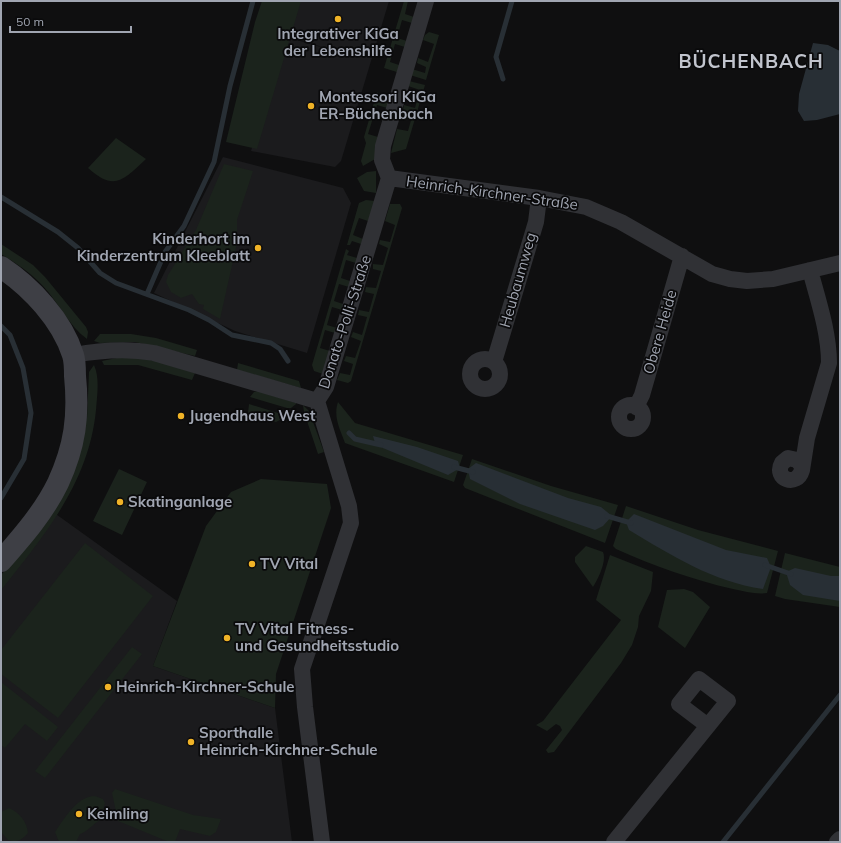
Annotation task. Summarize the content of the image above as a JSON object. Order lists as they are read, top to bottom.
{
  "streets": {
    "street": [
      "Heinrich-Kirchner-Straße",
      "Heubaumweg",
      "Donato-Polli-Straße",
      "Obere Heide"
    ]
  },
  "crossings": [
    ["Heinrich-Kirchner-Straße", "Heubaumweg"],
    ["Heinrich-Kirchner-Straße", "Donato-Polli-Straße"],
    ["Heinrich-Kirchner-Straße", "Obere Heide"]
  ],
  "districts": ["BÜCHENBACH"],
  "places": [
    "Integrativer KiGa der Lebenshilfe",
    "Montessori KiGa ER-Büchenbach",
    "Kinderhort im Kinderzentrum Kleeblatt",
    "Jugendhaus West",
    "Skatinganlage",
    "TV Vital",
    "TV Vital Fitness- und Gesundheitsstudio",
    "Heinrich-Kirchner-Schule",
    "Sporthalle Heinrich-Kirchner-Schule",
    "Keimling"
  ],
  "scale_bar": "50 m"
}
